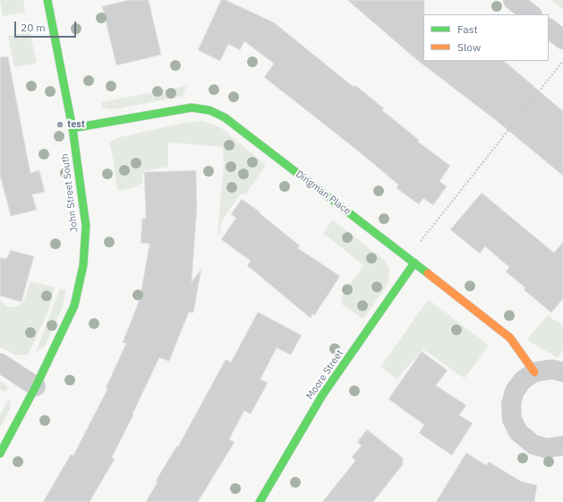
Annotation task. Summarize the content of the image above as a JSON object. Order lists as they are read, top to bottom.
{
  "streets": {
    "street": ["John Street South", "Dingman Place", "Moore Street"]
  },
  "crossings": [
    ["John Street South", "Dingman Place"],
    ["Dingman Place", "Moore Street"]
  ],
  "places": ["test"],
  "legend": ["Fast", "Slow"],
  "scale_bar": "20 m"
}
